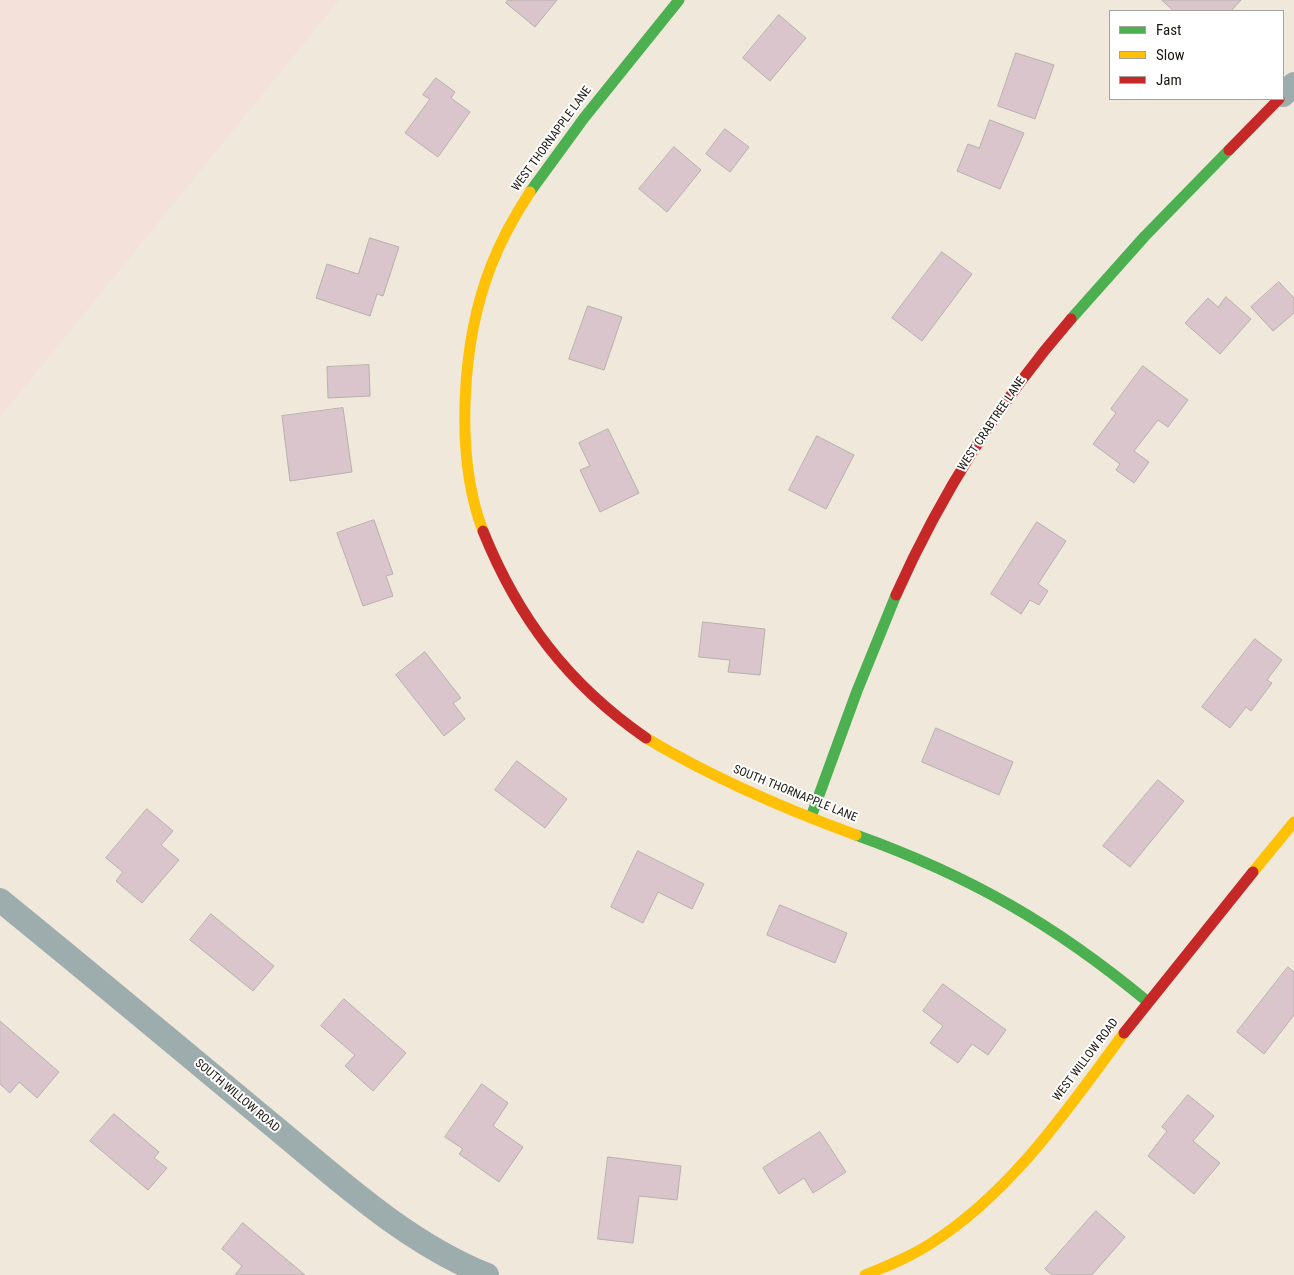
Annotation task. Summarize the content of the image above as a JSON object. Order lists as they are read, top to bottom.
{
  "streets": {
    "street": [
      "WEST THORNAPPLE LANE",
      "WEST CRABTREE LANE",
      "SOUTH THORNAPPLE LANE",
      "WEST WILLOW ROAD",
      "SOUTH WILLOW ROAD"
    ]
  },
  "crossings": [
    ["WEST THORNAPPLE LANE", "SOUTH THORNAPPLE LANE"],
    ["WEST CRABTREE LANE", "SOUTH THORNAPPLE LANE"],
    ["SOUTH THORNAPPLE LANE", "WEST WILLOW ROAD"]
  ],
  "legend": ["Fast", "Slow", "Jam"]
}
